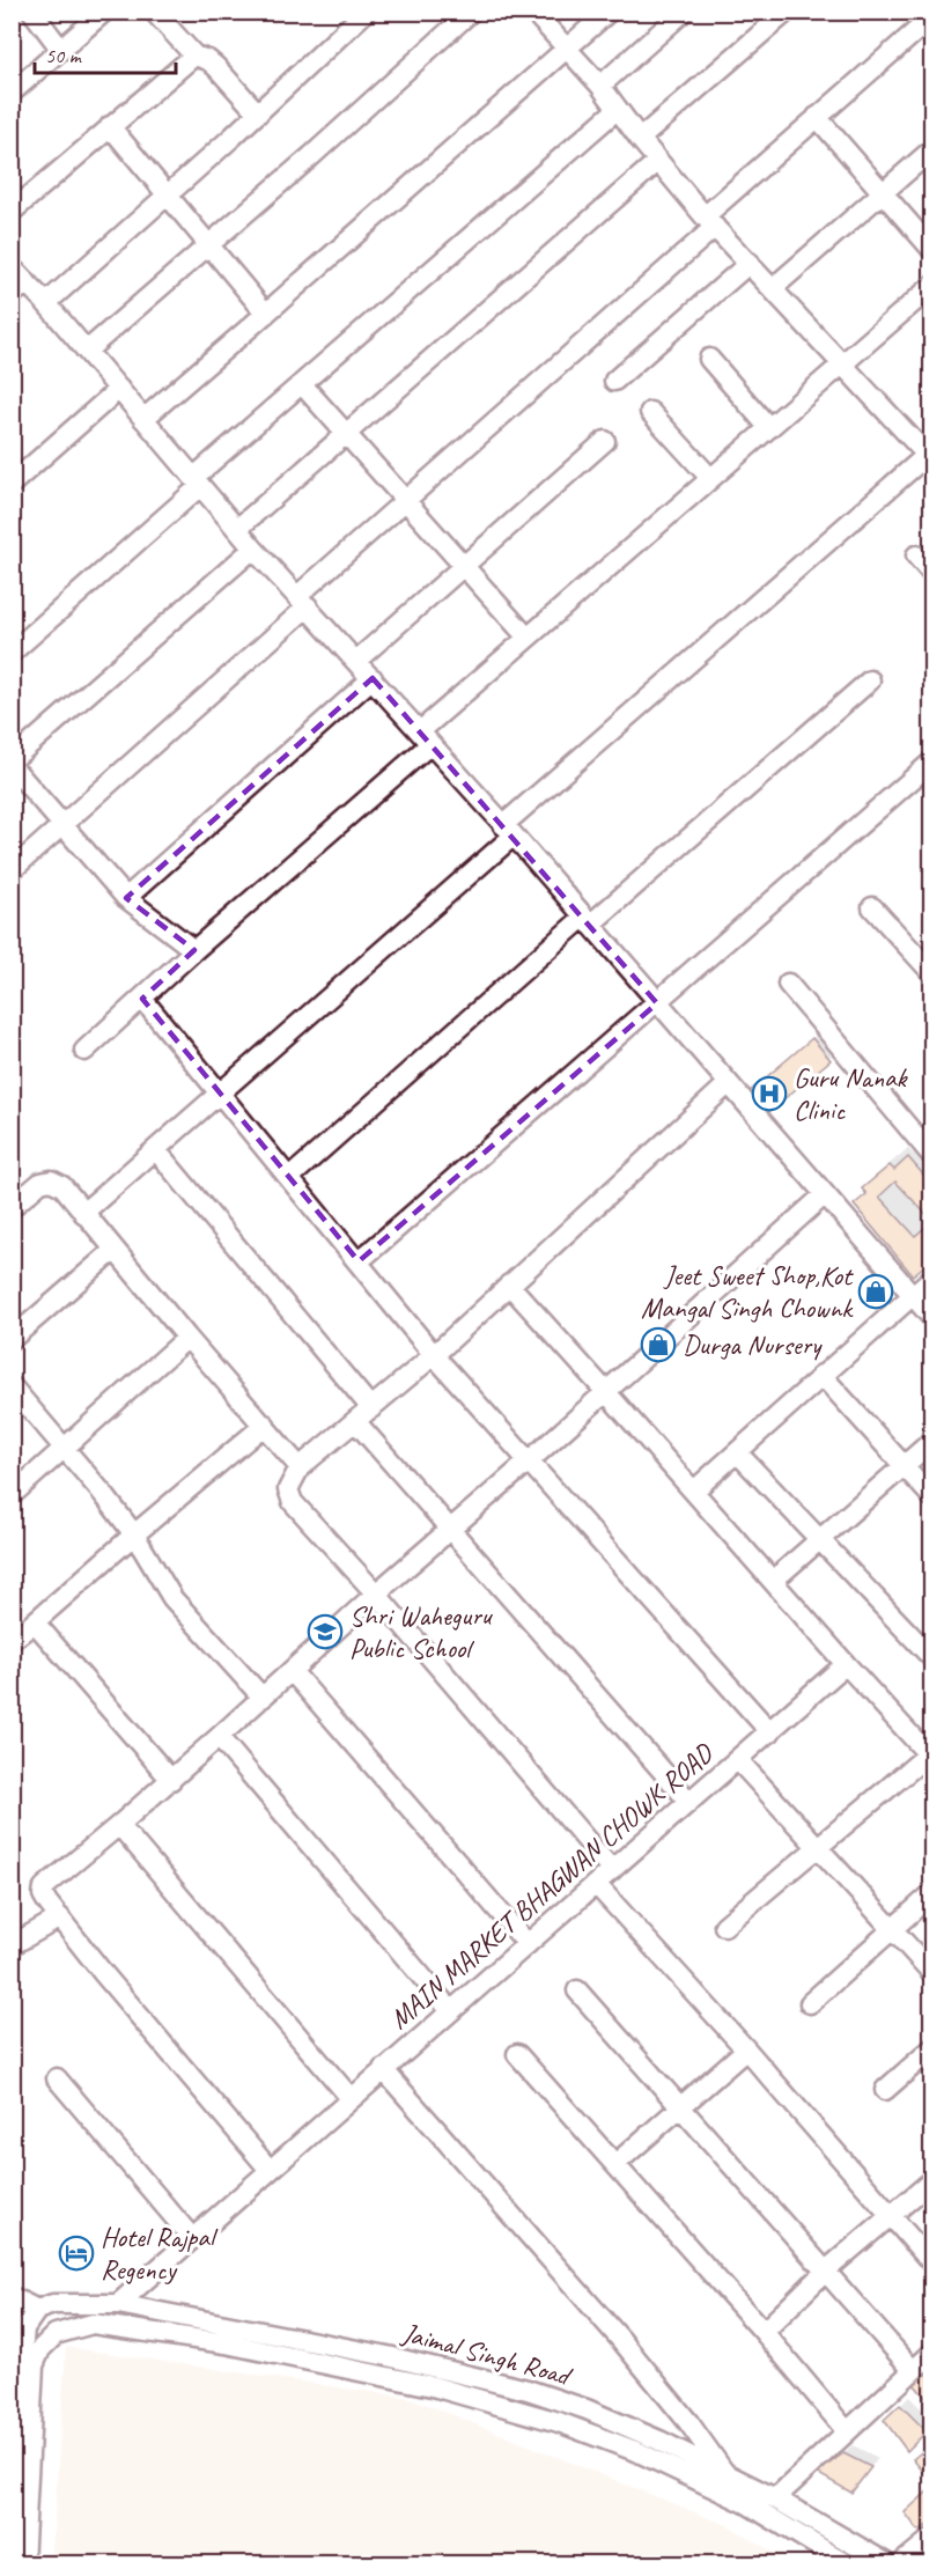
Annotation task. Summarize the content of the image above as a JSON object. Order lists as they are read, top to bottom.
{
  "streets": {
    "street": ["MAIN MARKET BHAGWAN CHOWK ROAD", "Jaimal Singh Road"]
  },
  "crossings": [
    ["MAIN MARKET BHAGWAN CHOWK ROAD", "Jaimal Singh Road"]
  ],
  "places": {
    "hospital": ["Guru Nanak Clinic"],
    "shop": ["Jeet Sweet Shop,Kot Mangal Singh Chownk", "Durga Nursery"],
    "school or university": ["Shri Waheguru Public School"],
    "hotel": ["Hotel Rajpal Regency"]
  },
  "scale_bar": "50 m"
}
